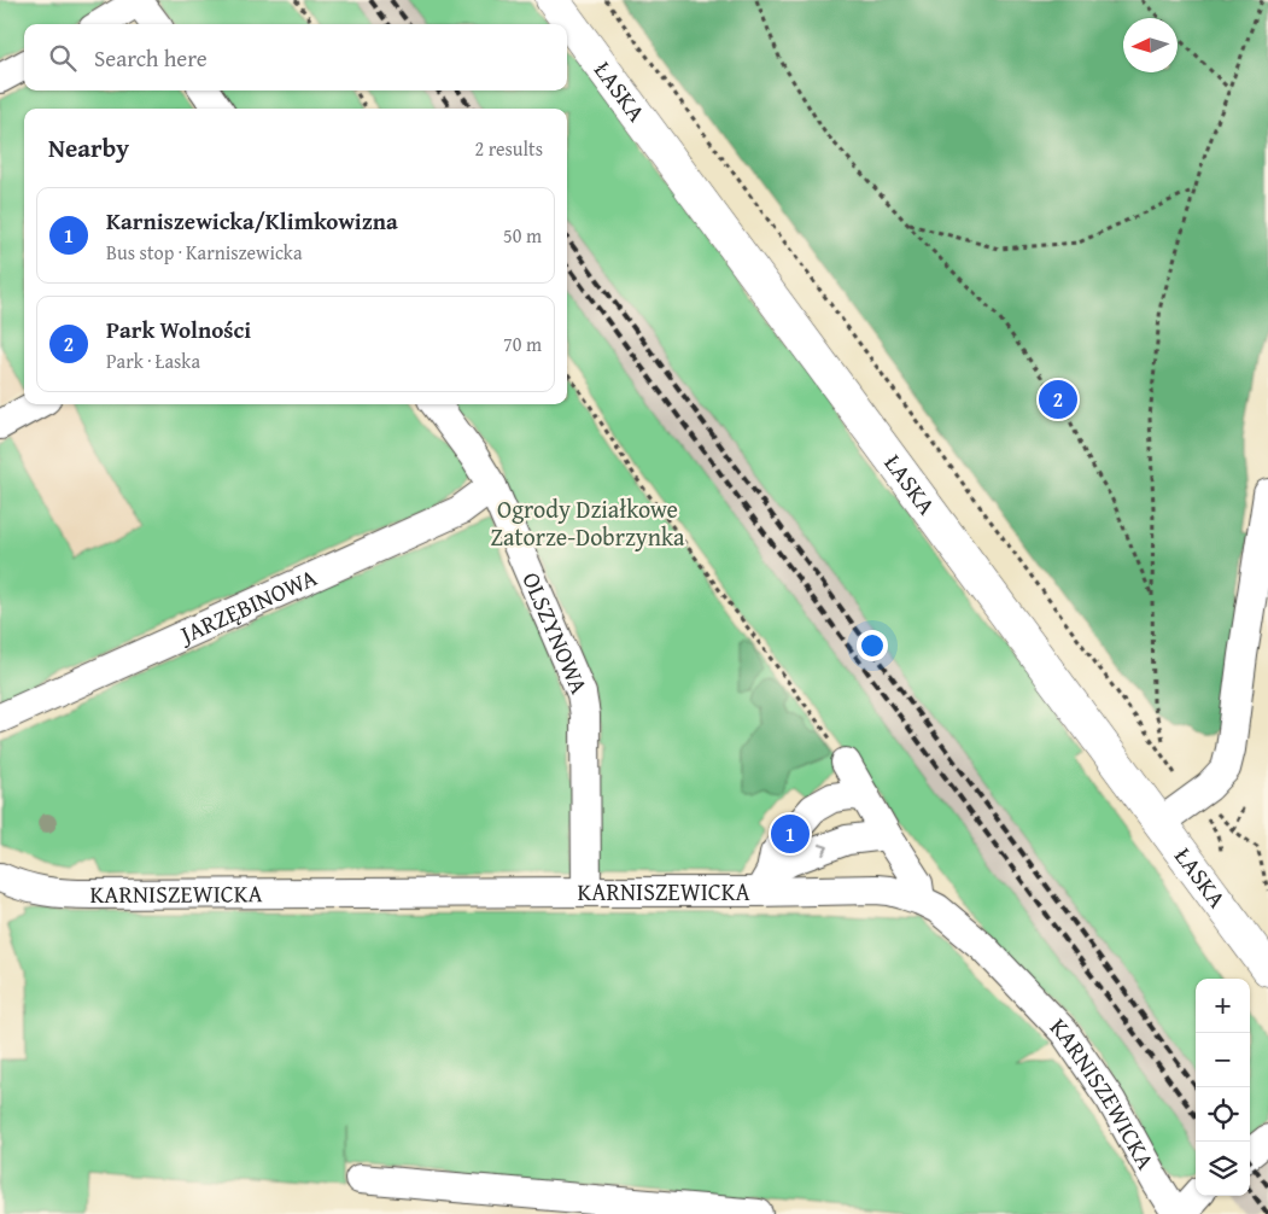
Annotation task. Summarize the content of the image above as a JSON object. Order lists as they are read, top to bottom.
{
  "streets": {
    "main road": ["ŁASKA"],
    "street": ["JARZĘBINOWA", "OLSZYNOWA", "KARNISZEWICKA"]
  },
  "crossings": [
    ["JARZĘBINOWA", "OLSZYNOWA"],
    ["OLSZYNOWA", "KARNISZEWICKA"]
  ],
  "parks": ["Ogrody Działkowe Zatorze-Dobrzynka"],
  "north": "left",
  "page": {
    "search": "Search here",
    "heading": ["Nearby", "2 results"],
    "list": [
      {
        "mark": "1",
        "name": "Karniszewicka/Klimkowizna",
        "note": "Bus stop · Karniszewicka",
        "value": "50 m"
      },
      {
        "mark": "2",
        "name": "Park Wolności",
        "note": "Park · Łaska",
        "value": "70 m"
      }
    ],
    "pins": ["2", "1"],
    "map_buttons": ["+", "−"]
  }
}
